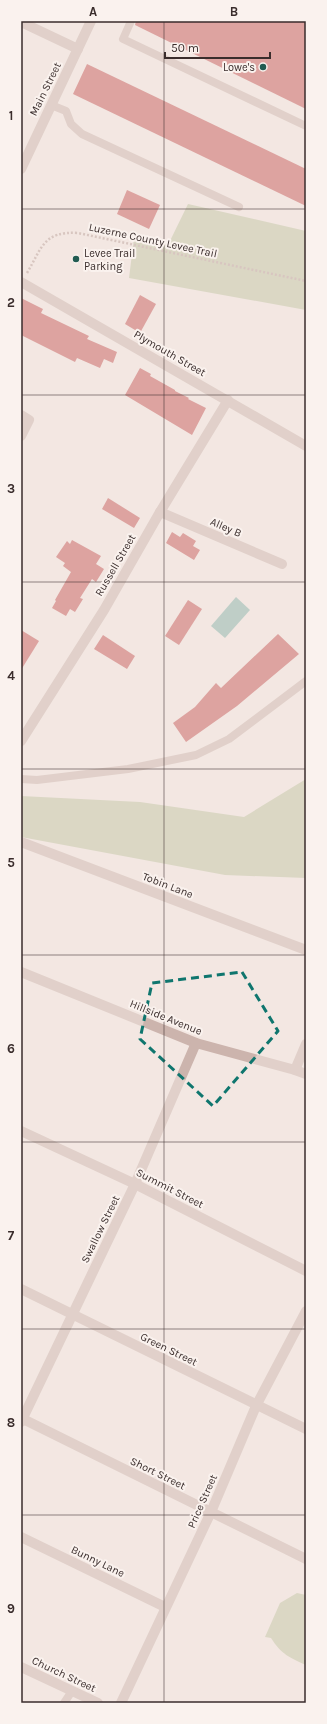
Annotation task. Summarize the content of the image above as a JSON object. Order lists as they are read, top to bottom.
{
  "streets": {
    "street": [
      "Main Street",
      "Plymouth Street",
      "Alley B",
      "Russell Street",
      "Tobin Lane",
      "Hillside Avenue",
      "Summit Street",
      "Swallow Street",
      "Green Street",
      "Short Street",
      "Price Street",
      "Bunny Lane",
      "Church Street"
    ],
    "path": ["Luzerne County Levee Trail"]
  },
  "crossings": [
    ["Luzerne County Levee Trail", "Plymouth Street"],
    ["Plymouth Street", "Russell Street"],
    ["Alley B", "Russell Street"],
    ["Hillside Avenue", "Swallow Street"],
    ["Summit Street", "Swallow Street"],
    ["Swallow Street", "Green Street"],
    ["Swallow Street", "Short Street"],
    ["Green Street", "Price Street"],
    ["Short Street", "Price Street"],
    ["Price Street", "Bunny Lane"]
  ],
  "places": ["Lowe's", "Levee Trail Parking"],
  "scale_bar": "50 m",
  "grid": {
    "columns": ["A", "B"],
    "rows": [
      "1",
      "2",
      "3",
      "4",
      "5",
      "6",
      "7",
      "8",
      "9"
    ]
  }
}
